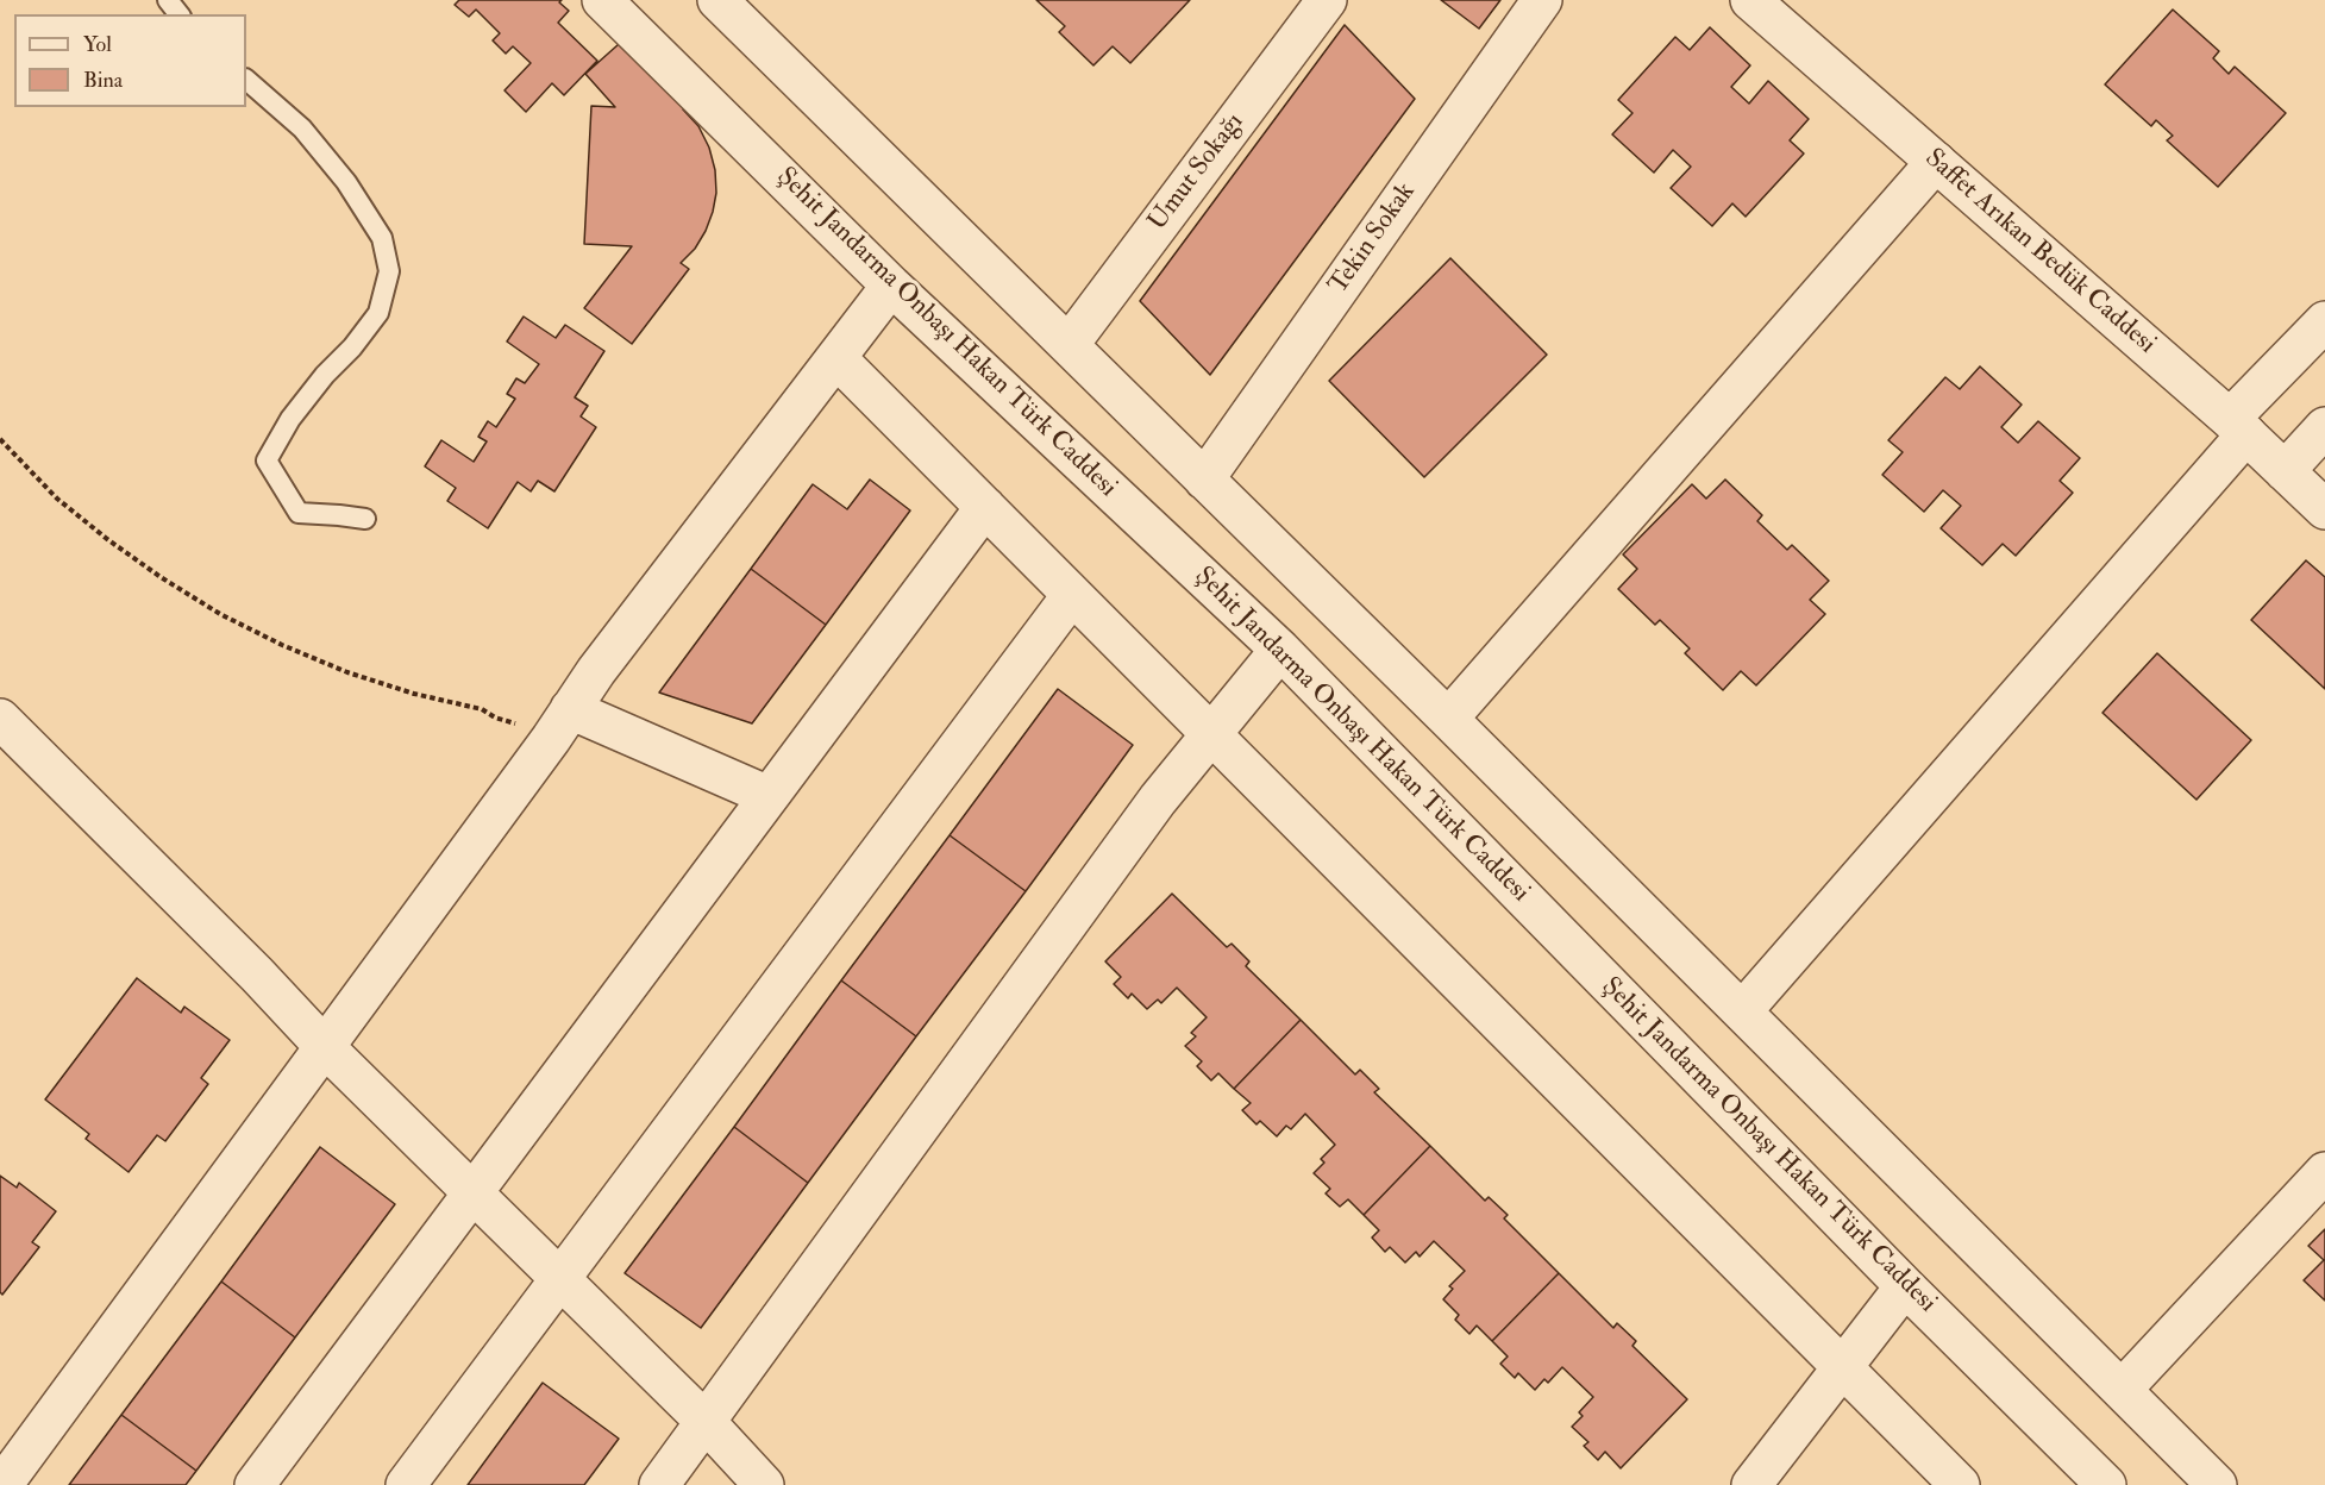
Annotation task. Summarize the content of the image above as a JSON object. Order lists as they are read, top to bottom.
{
  "streets": {
    "street": [
      "Umut Sokağı",
      "Tekin Sokak",
      "Saffet Arıkan Bedük Caddesi",
      "Şehit Jandarma Onbaşı Hakan Türk Caddesi"
    ]
  },
  "legend": ["Yol", "Bina"]
}
